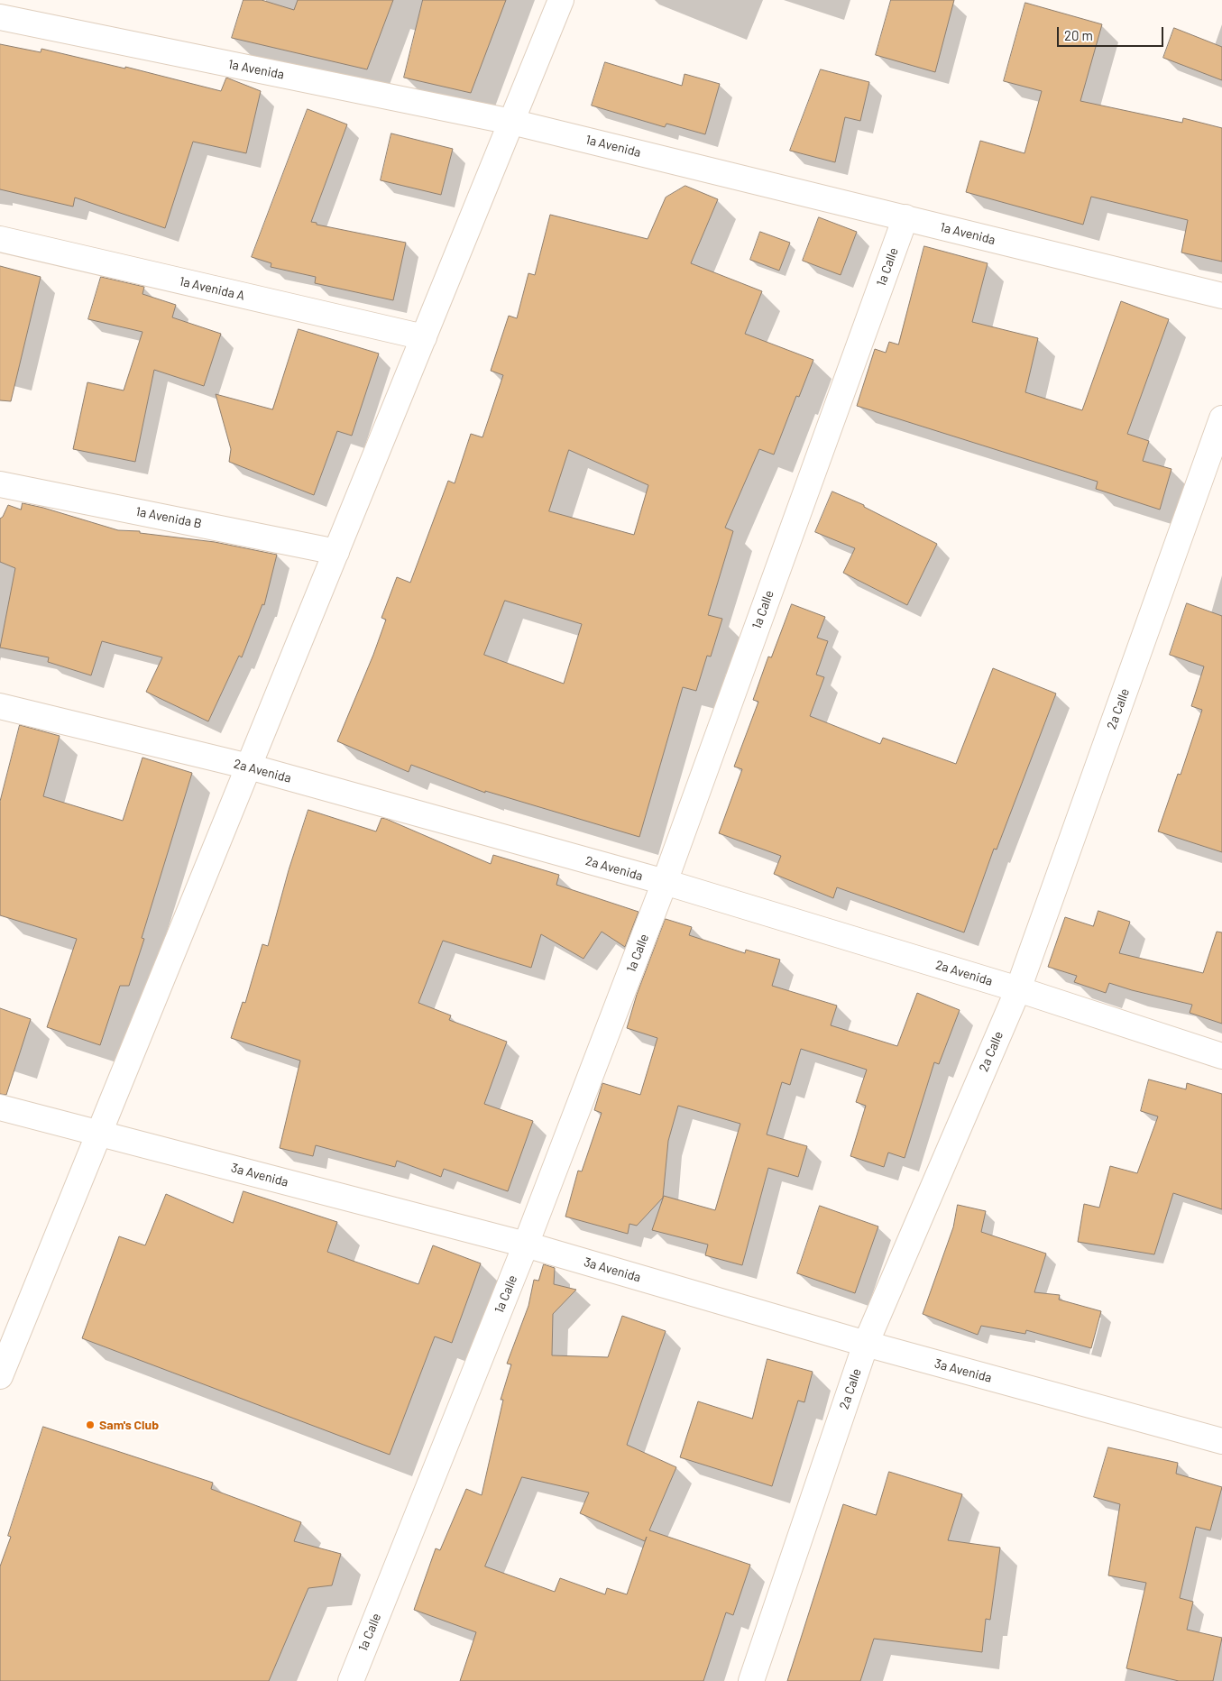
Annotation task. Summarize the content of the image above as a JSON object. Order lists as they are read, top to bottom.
{
  "streets": {
    "street": [
      "1a Avenida",
      "1a Calle",
      "1a Avenida A",
      "1a Avenida B",
      "2a Calle",
      "2a Avenida",
      "3a Avenida"
    ]
  },
  "crossings": [
    ["1a Avenida", "1a Calle"],
    ["1a Calle", "2a Avenida"],
    ["1a Calle", "3a Avenida"],
    ["2a Calle", "2a Avenida"],
    ["2a Calle", "3a Avenida"]
  ],
  "places": ["Sam's Club"],
  "scale_bar": "20 m"
}
